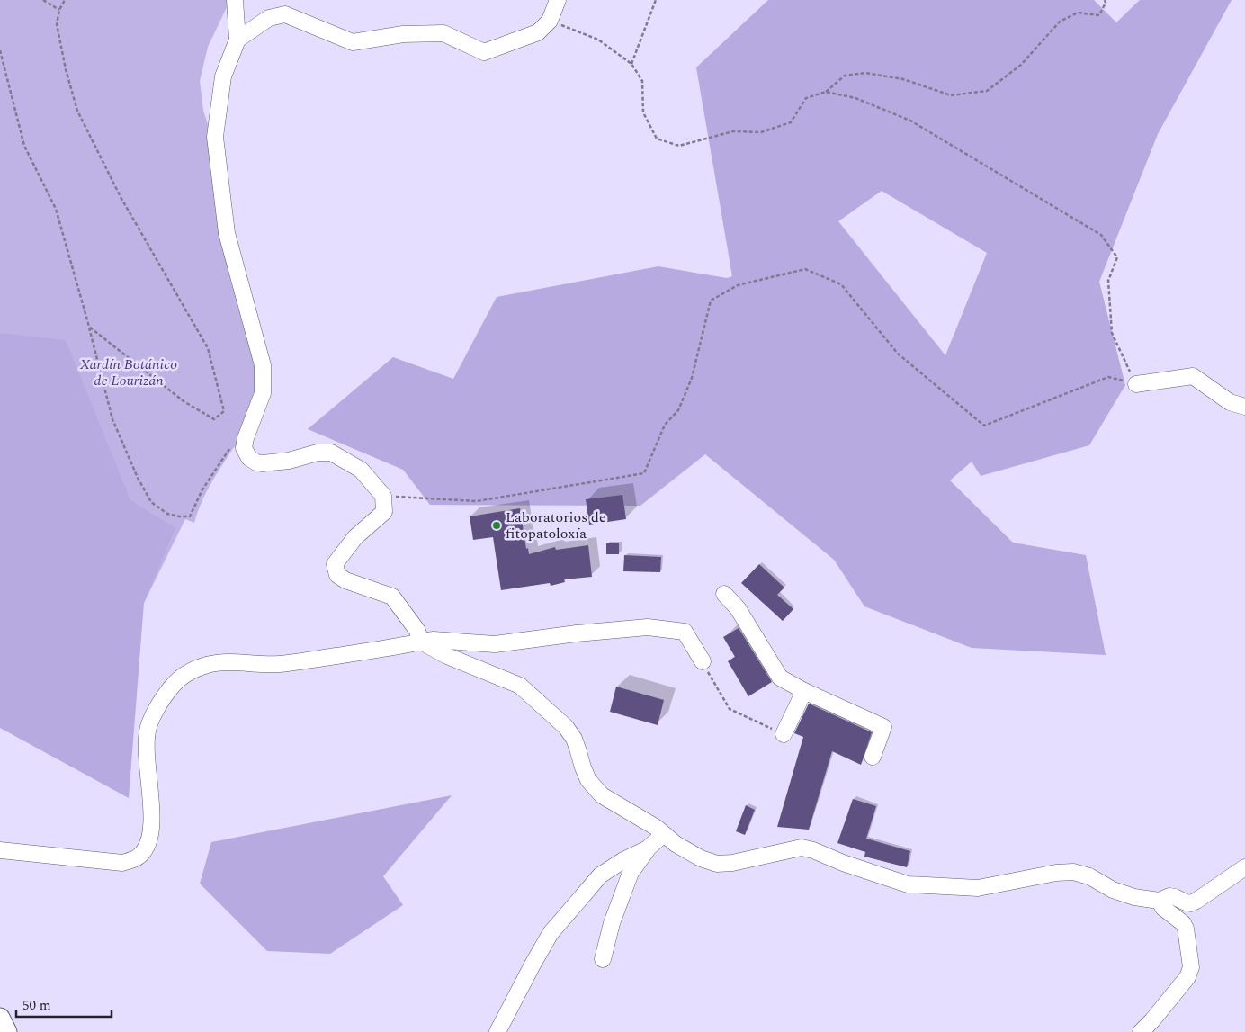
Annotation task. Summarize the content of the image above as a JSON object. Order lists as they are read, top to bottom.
{
  "parks": ["Xardín Botánico de Lourizán"],
  "places": ["Laboratorios de fitopatoloxía"],
  "scale_bar": "50 m"
}
